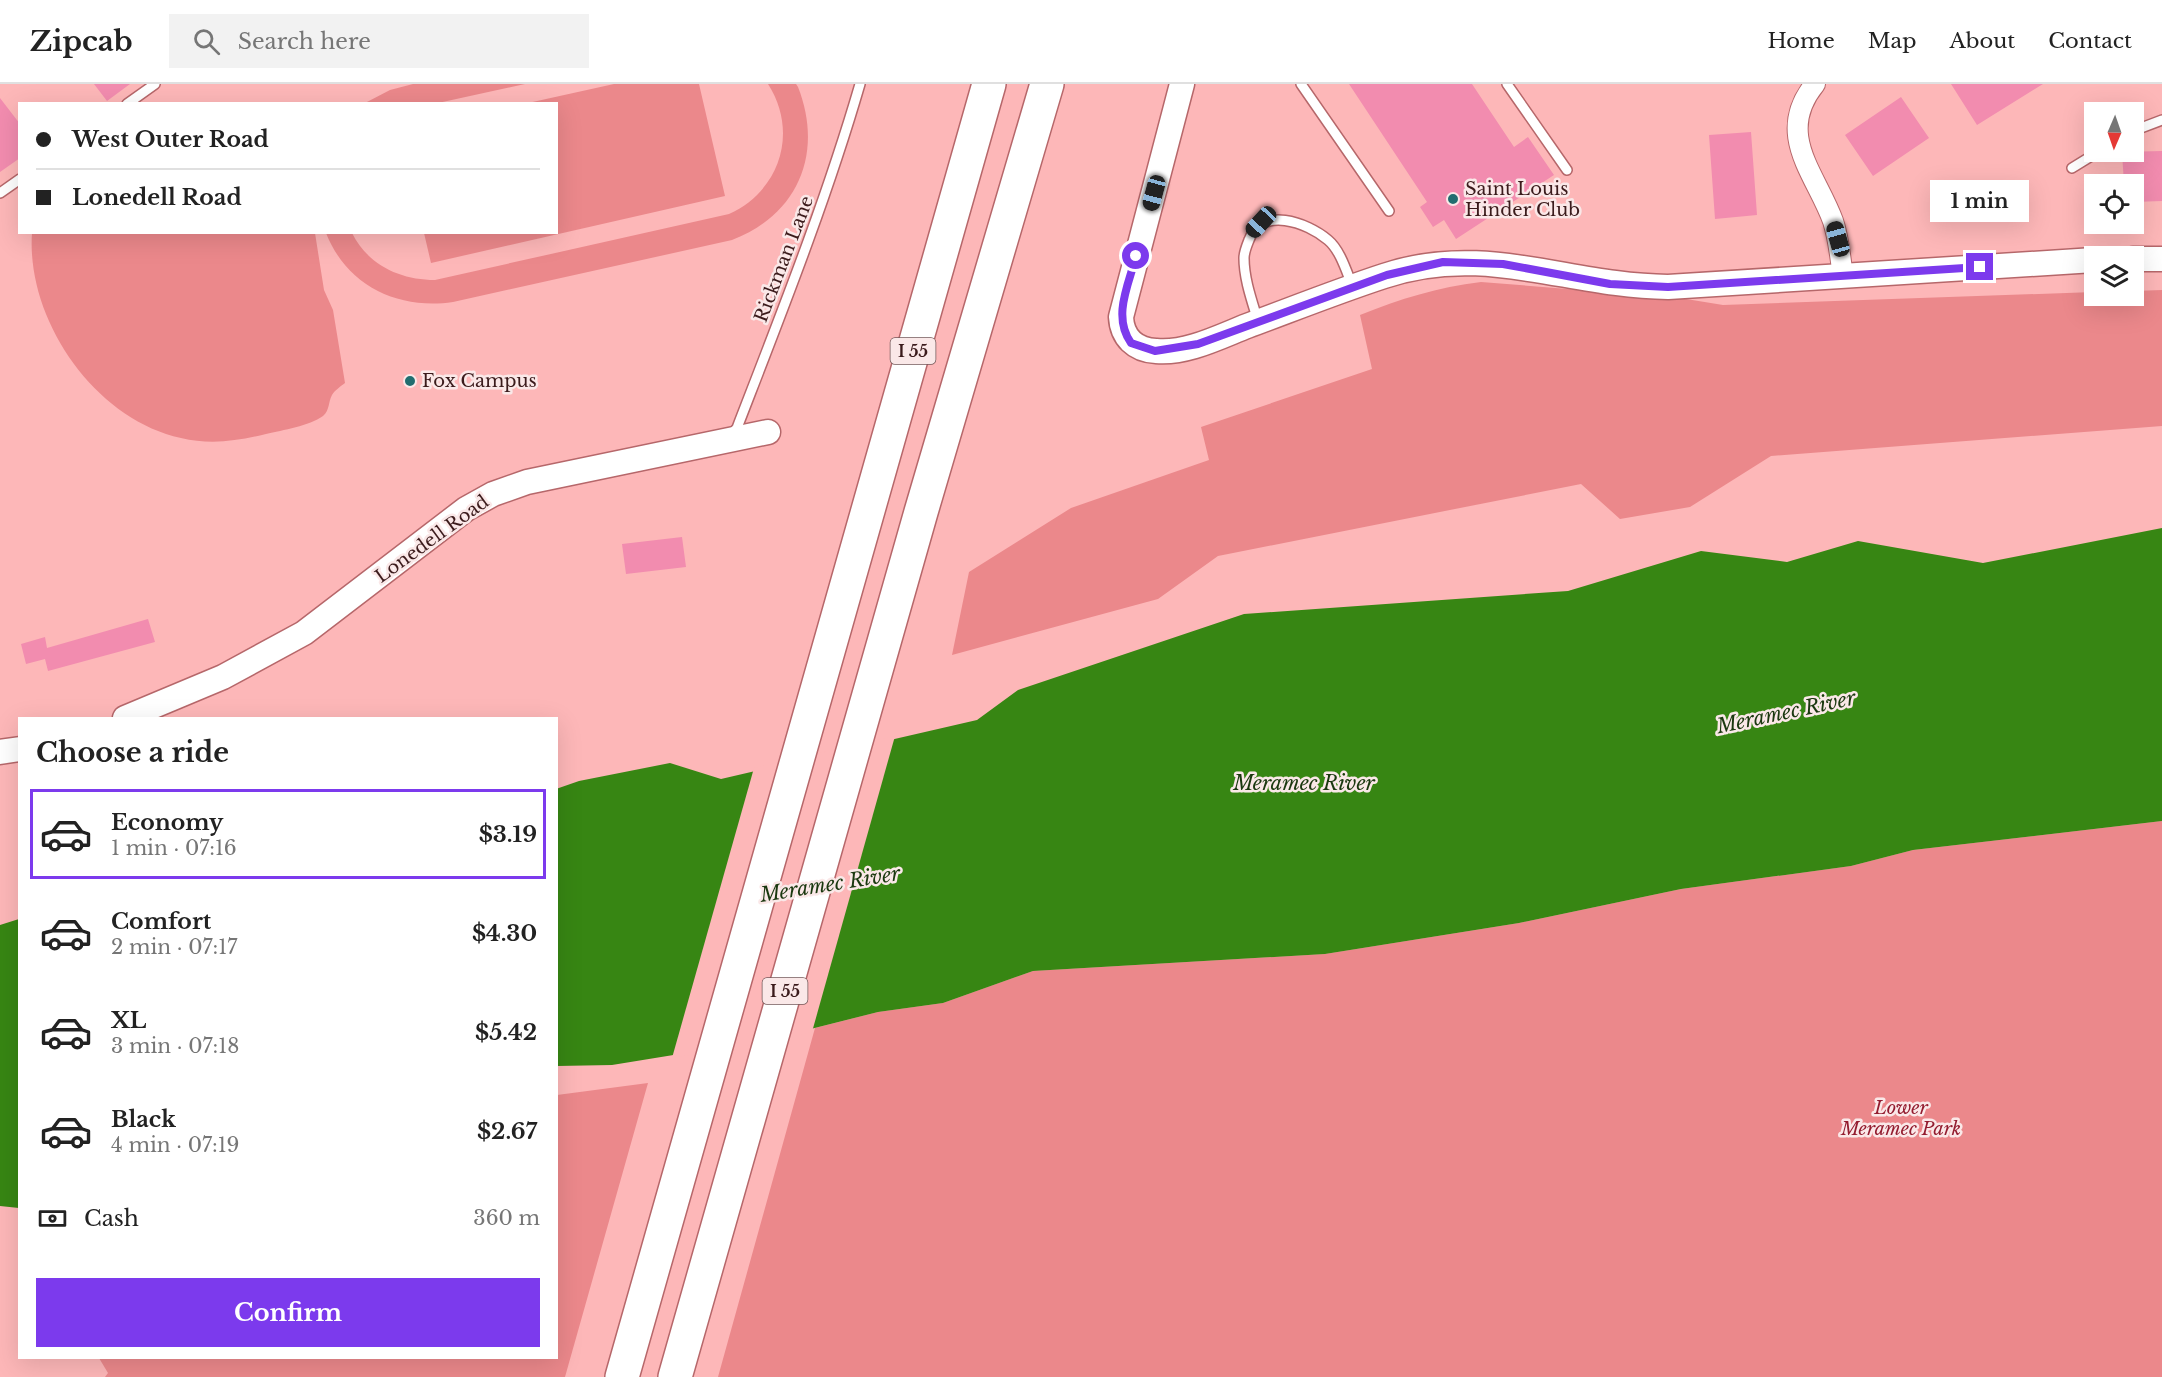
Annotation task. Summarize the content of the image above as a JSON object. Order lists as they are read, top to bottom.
{
  "streets": {
    "highway": ["I 55"],
    "street": ["Lonedell Road"],
    "lane": ["Rickman Lane"]
  },
  "crossings": [
    ["Rickman Lane", "Lonedell Road"]
  ],
  "water": ["Meramec River"],
  "parks": ["Lower Meramec Park"],
  "places": ["Saint Louis Hinder Club", "Fox Campus"],
  "north": "bottom",
  "page": {
    "header": "Zipcab",
    "search": "Search here",
    "nav": [
      "Home",
      "Map",
      "About",
      "Contact"
    ],
    "banner": ["West Outer Road", "Lonedell Road"],
    "bubble": "1 min",
    "heading": "Choose a ride",
    "list": [
      {
        "name": "Economy",
        "note": "1 min · 07:16",
        "value": "$3.19"
      },
      {
        "name": "Comfort",
        "note": "2 min · 07:17",
        "value": "$4.30"
      },
      {
        "name": "XL",
        "note": "3 min · 07:18",
        "value": "$5.42"
      },
      {
        "name": "Black",
        "note": "4 min · 07:19",
        "value": "$2.67"
      }
    ],
    "pay": ["Cash", "360 m"],
    "buttons": "Confirm"
  }
}
